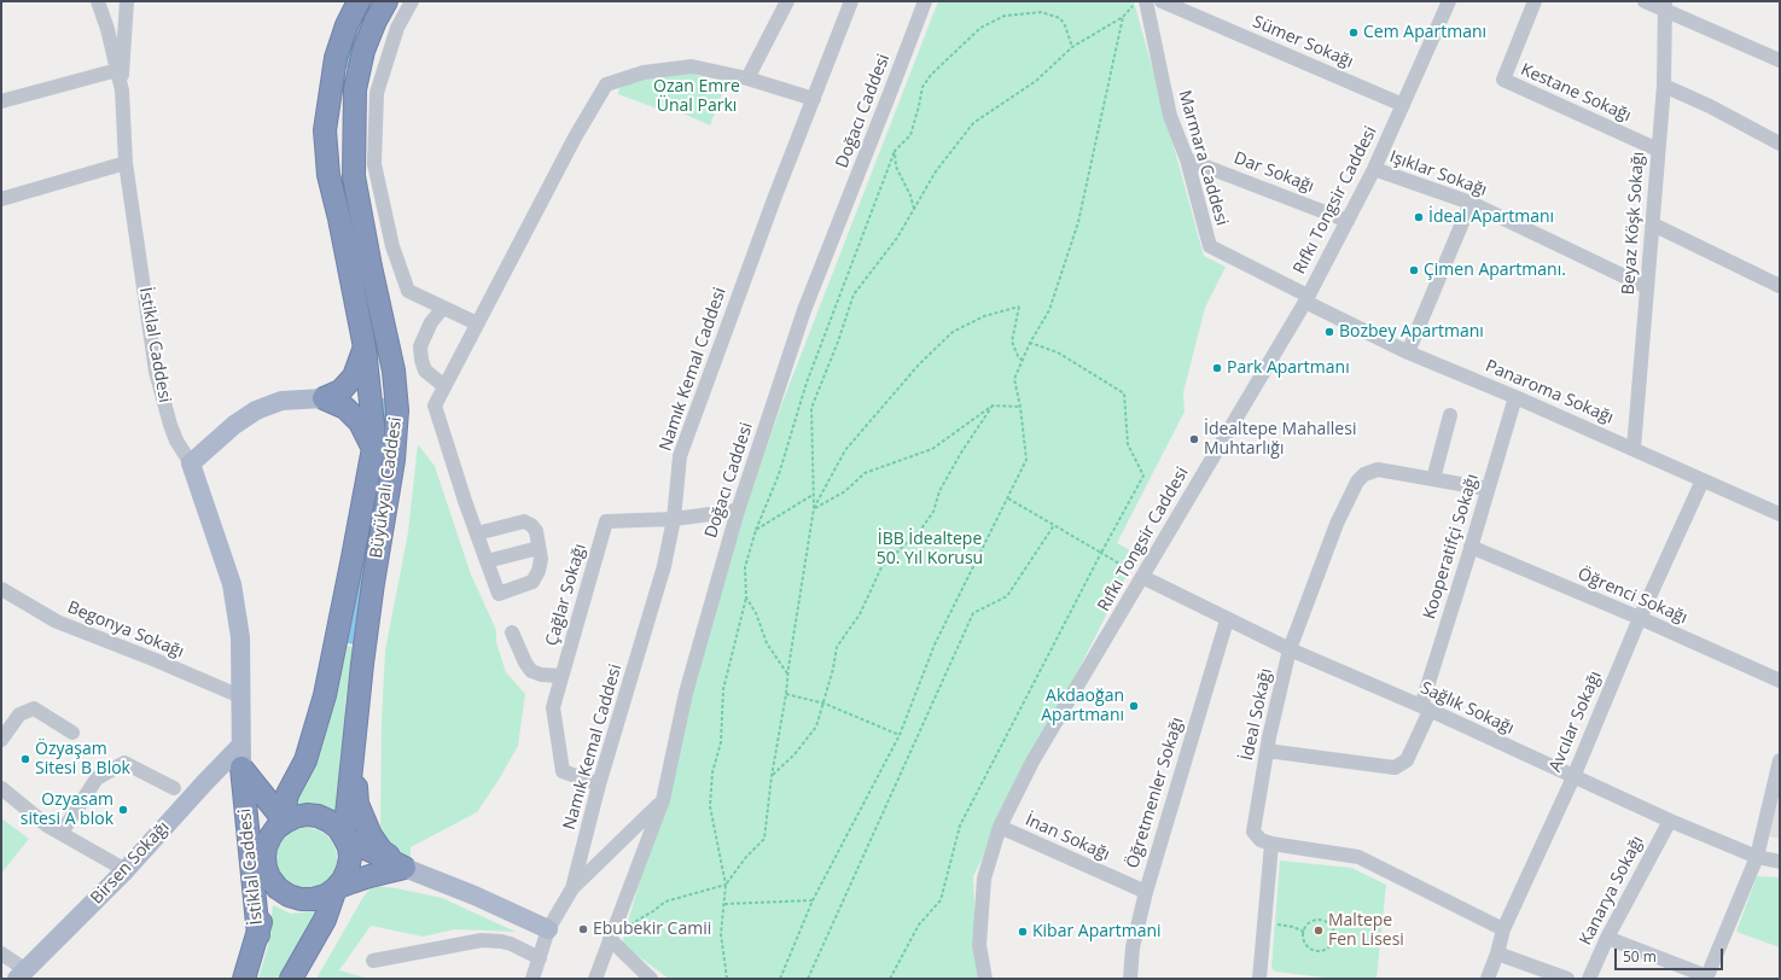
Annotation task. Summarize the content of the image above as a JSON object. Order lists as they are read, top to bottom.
{
  "streets": {
    "highway": ["İstiklal Caddesi", "Büyükyalı Caddesi"],
    "main road": ["Birsen Sokağı"],
    "street": [
      "Sümer Sokağı",
      "Kestane Sokağı",
      "Doğacı Caddesi",
      "Marmara Caddesi",
      "Dar Sokağı",
      "Işıklar Sokağı",
      "Rıfkı Tongsir Caddesi",
      "Beyaz Köşk Sokağı",
      "Namık Kemal Caddesi",
      "Panaroma Sokağı",
      "Kooperatifçi Sokağı",
      "Çağlar Sokağı",
      "Öğrenci Sokağı",
      "Begonya Sokağı",
      "Sağlık Sokağı",
      "İdeal Sokağı",
      "Avcılar Sokağı",
      "Öğretmenler Sokağı",
      "İnan Sokağı",
      "Kanarya Sokağı"
    ]
  },
  "crossings": [
    ["Sümer Sokağı", "Rıfkı Tongsir Caddesi"],
    ["Kestane Sokağı", "Beyaz Köşk Sokağı"],
    ["Doğacı Caddesi", "Çağlar Sokağı"],
    ["Marmara Caddesi", "Dar Sokağı"],
    ["Marmara Caddesi", "Rıfkı Tongsir Caddesi"],
    ["Marmara Caddesi", "Panaroma Sokağı"],
    ["Dar Sokağı", "Rıfkı Tongsir Caddesi"],
    ["Işıklar Sokağı", "Rıfkı Tongsir Caddesi"],
    ["Işıklar Sokağı", "Beyaz Köşk Sokağı"],
    ["Rıfkı Tongsir Caddesi", "Panaroma Sokağı"],
    ["Rıfkı Tongsir Caddesi", "Sağlık Sokağı"],
    ["Rıfkı Tongsir Caddesi", "İnan Sokağı"],
    ["Beyaz Köşk Sokağı", "Panaroma Sokağı"],
    ["İstiklal Caddesi", "Büyükyalı Caddesi"],
    ["İstiklal Caddesi", "Begonya Sokağı"],
    ["İstiklal Caddesi", "Birsen Sokağı"],
    ["Namık Kemal Caddesi", "Çağlar Sokağı"],
    ["Panaroma Sokağı", "Kooperatifçi Sokağı"],
    ["Panaroma Sokağı", "Avcılar Sokağı"],
    ["Kooperatifçi Sokağı", "Öğrenci Sokağı"],
    ["Kooperatifçi Sokağı", "Sağlık Sokağı"],
    ["Kooperatifçi Sokağı", "İdeal Sokağı"],
    ["Öğrenci Sokağı", "Avcılar Sokağı"],
    ["Sağlık Sokağı", "İdeal Sokağı"],
    ["Sağlık Sokağı", "Avcılar Sokağı"],
    ["Sağlık Sokağı", "Öğretmenler Sokağı"],
    ["Sağlık Sokağı", "Kanarya Sokağı"],
    ["İdeal Sokağı", "Avcılar Sokağı"],
    ["Öğretmenler Sokağı", "İnan Sokağı"]
  ],
  "parks": ["Ozan Emre Ünal Parkı", "İBB İdealtepe 50. Yıl Korusu"],
  "places": [
    "Cem Apartmanı",
    "İdeal Apartmanı",
    "Çimen Apartmanı.",
    "Bozbey Apartmanı",
    "Park Apartmanı",
    "İdealtepe Mahallesi Muhtarlığı",
    "Akdaoğan Apartmanı",
    "Özyaşam Sitesi B Blok",
    "Ozyasam sitesi A blok",
    "Ebubekir Camii",
    "Maltepe Fen Lisesi",
    "Kibar Apartmani"
  ],
  "scale_bar": "50 m"
}
